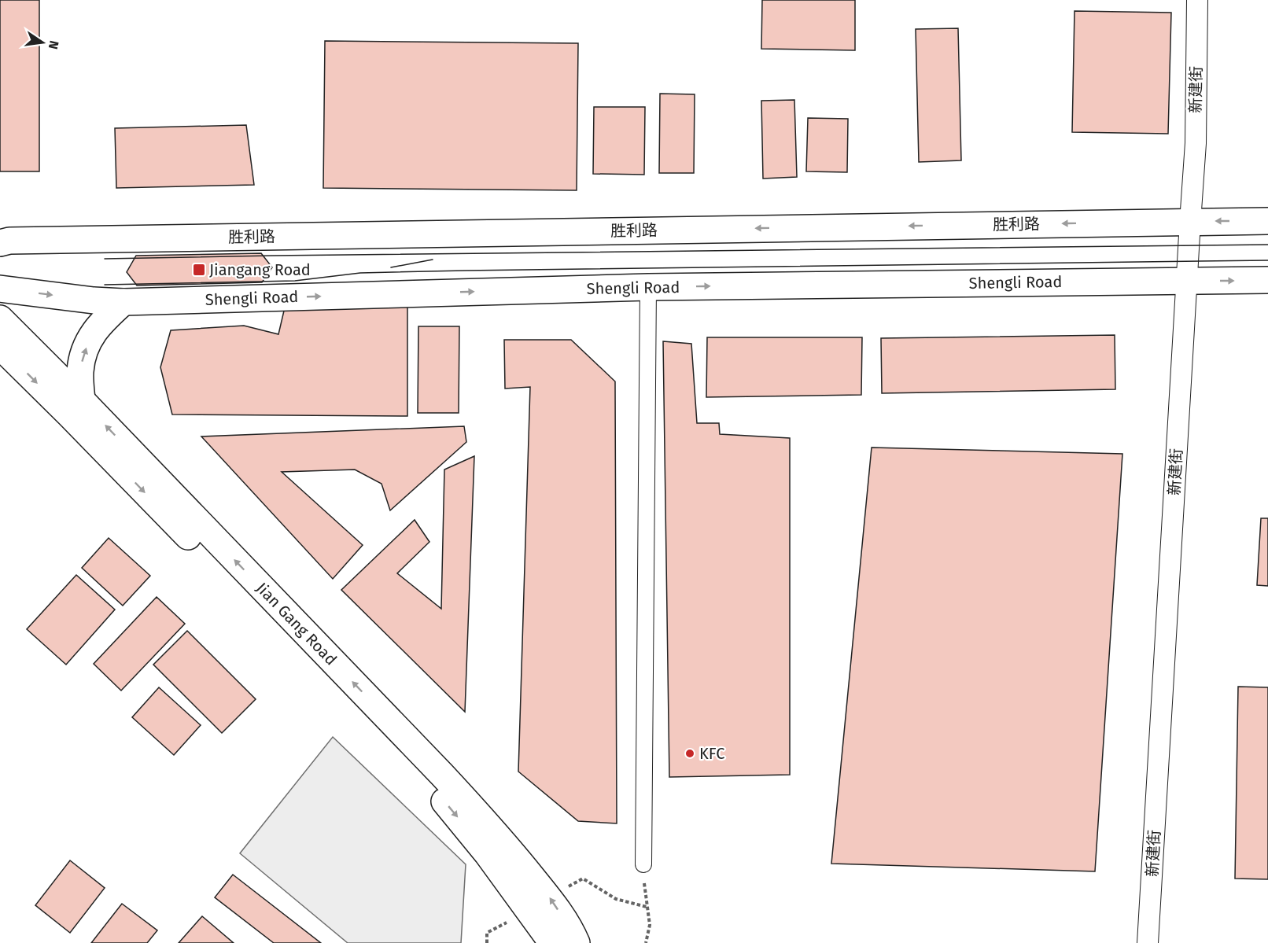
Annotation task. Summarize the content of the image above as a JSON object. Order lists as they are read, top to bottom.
{
  "streets": {
    "main road": ["胜利路", "Shengli Road", "Jian Gang Road"],
    "street": ["新建街"]
  },
  "crossings": [
    ["新建街", "胜利路"],
    ["新建街", "Shengli Road"]
  ],
  "one_way": ["胜利路", "Shengli Road"],
  "places": {
    "transit": ["Jiangang Road"],
    "other": ["KFC"]
  },
  "north": "right"
}
